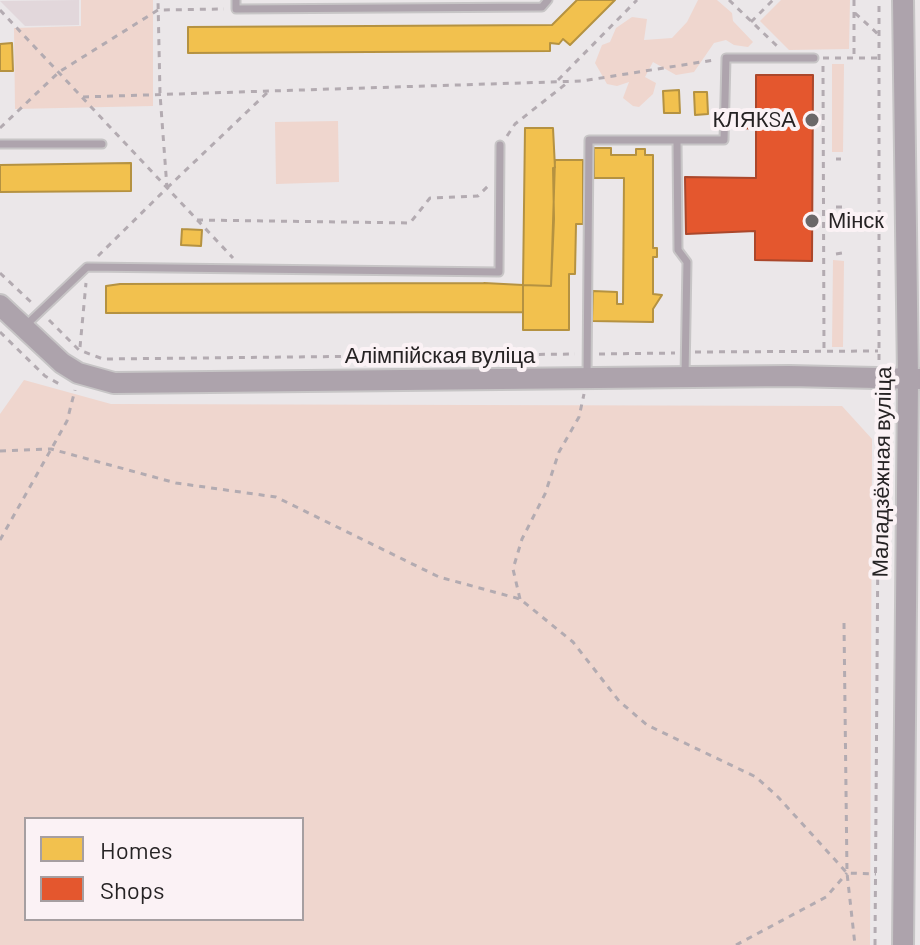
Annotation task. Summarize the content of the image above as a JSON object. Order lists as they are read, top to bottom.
{
  "streets": {
    "main road": ["Алімпійская вуліца", "Маладзёжная вуліца"]
  },
  "crossings": [
    ["Алімпійская вуліца", "Маладзёжная вуліца"]
  ],
  "places": ["КЛЯКSА", "Мінск"],
  "legend": ["Homes", "Shops"]
}
